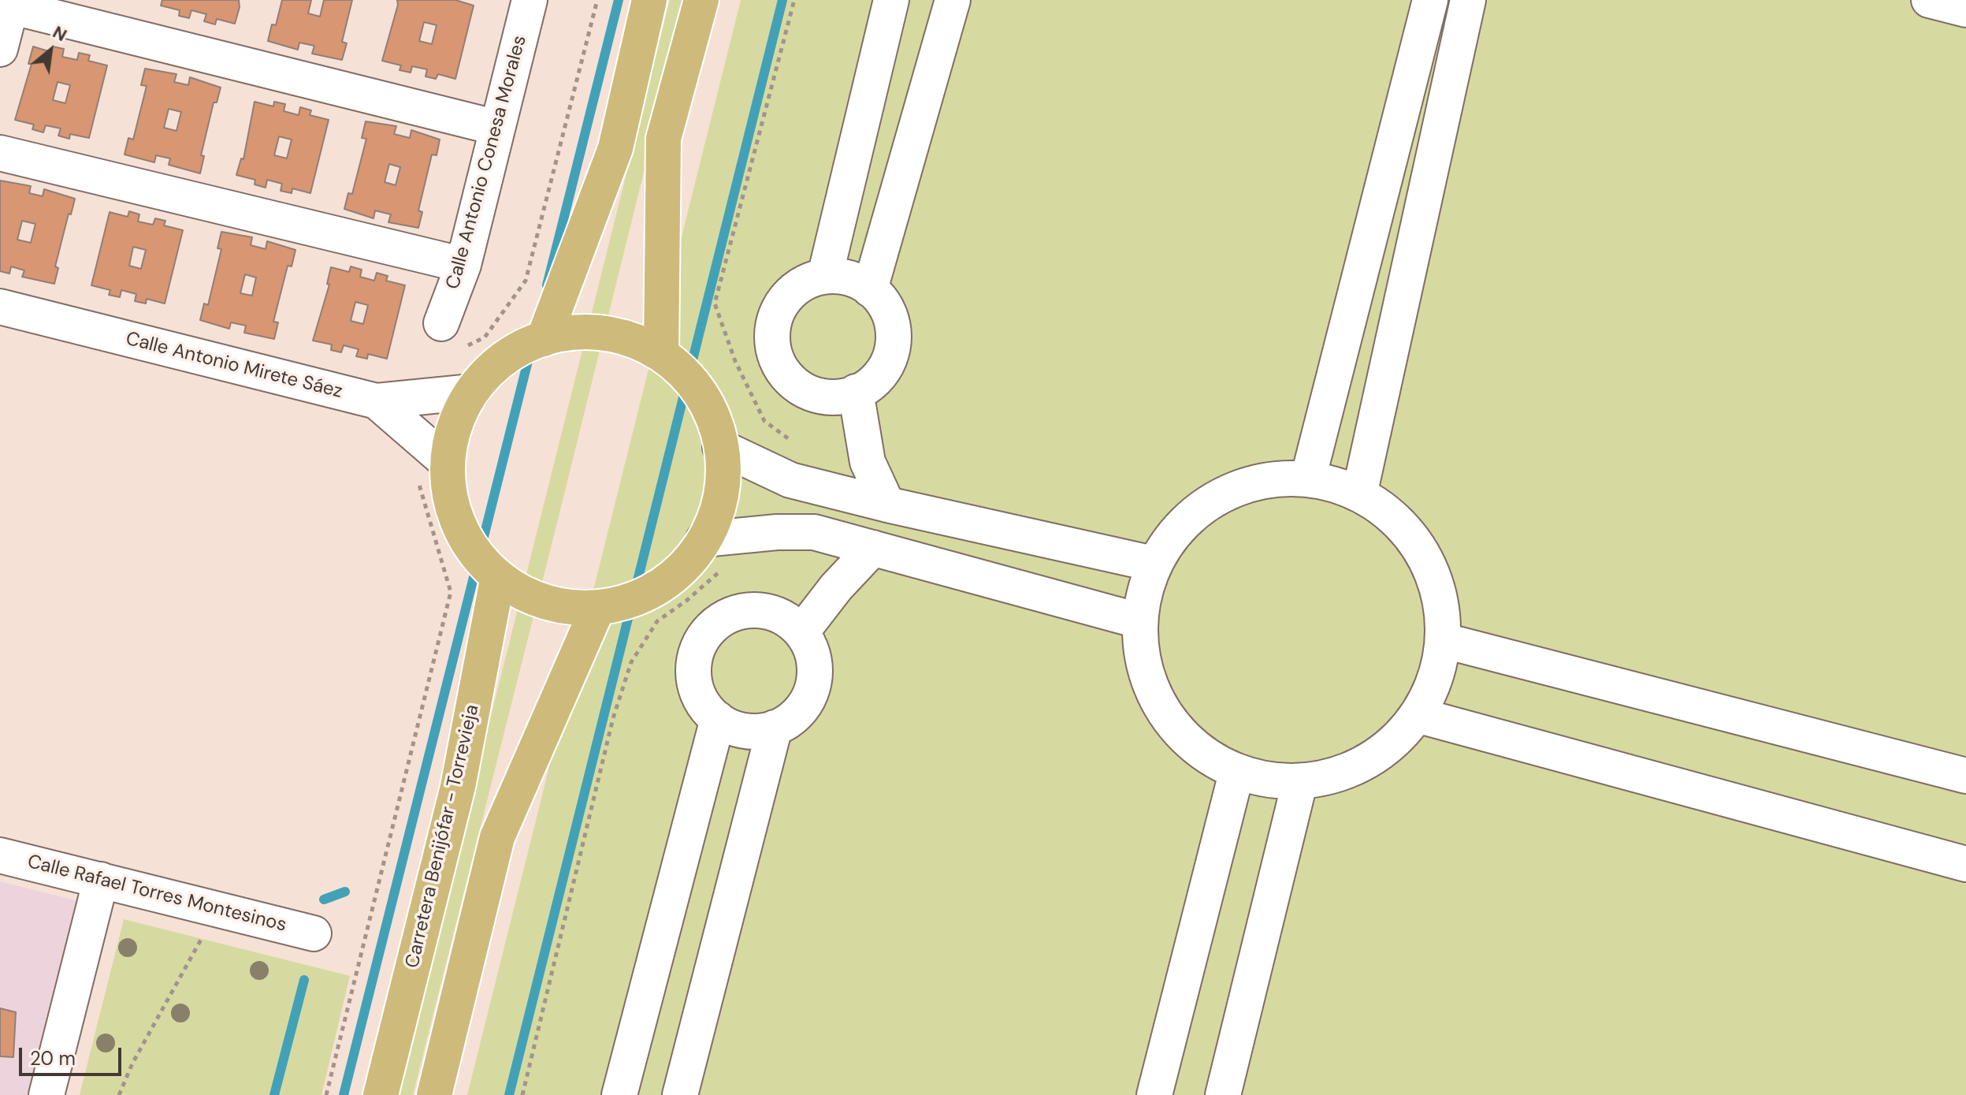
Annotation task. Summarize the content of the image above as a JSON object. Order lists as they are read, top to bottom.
{
  "streets": {
    "main road": ["Carretera Benijófar - Torrevieja"],
    "street": ["Calle Antonio Conesa Morales", "Calle Antonio Mirete Sáez", "Calle Rafael Torres Montesinos"]
  },
  "scale_bar": "20 m",
  "north": "top right"
}
